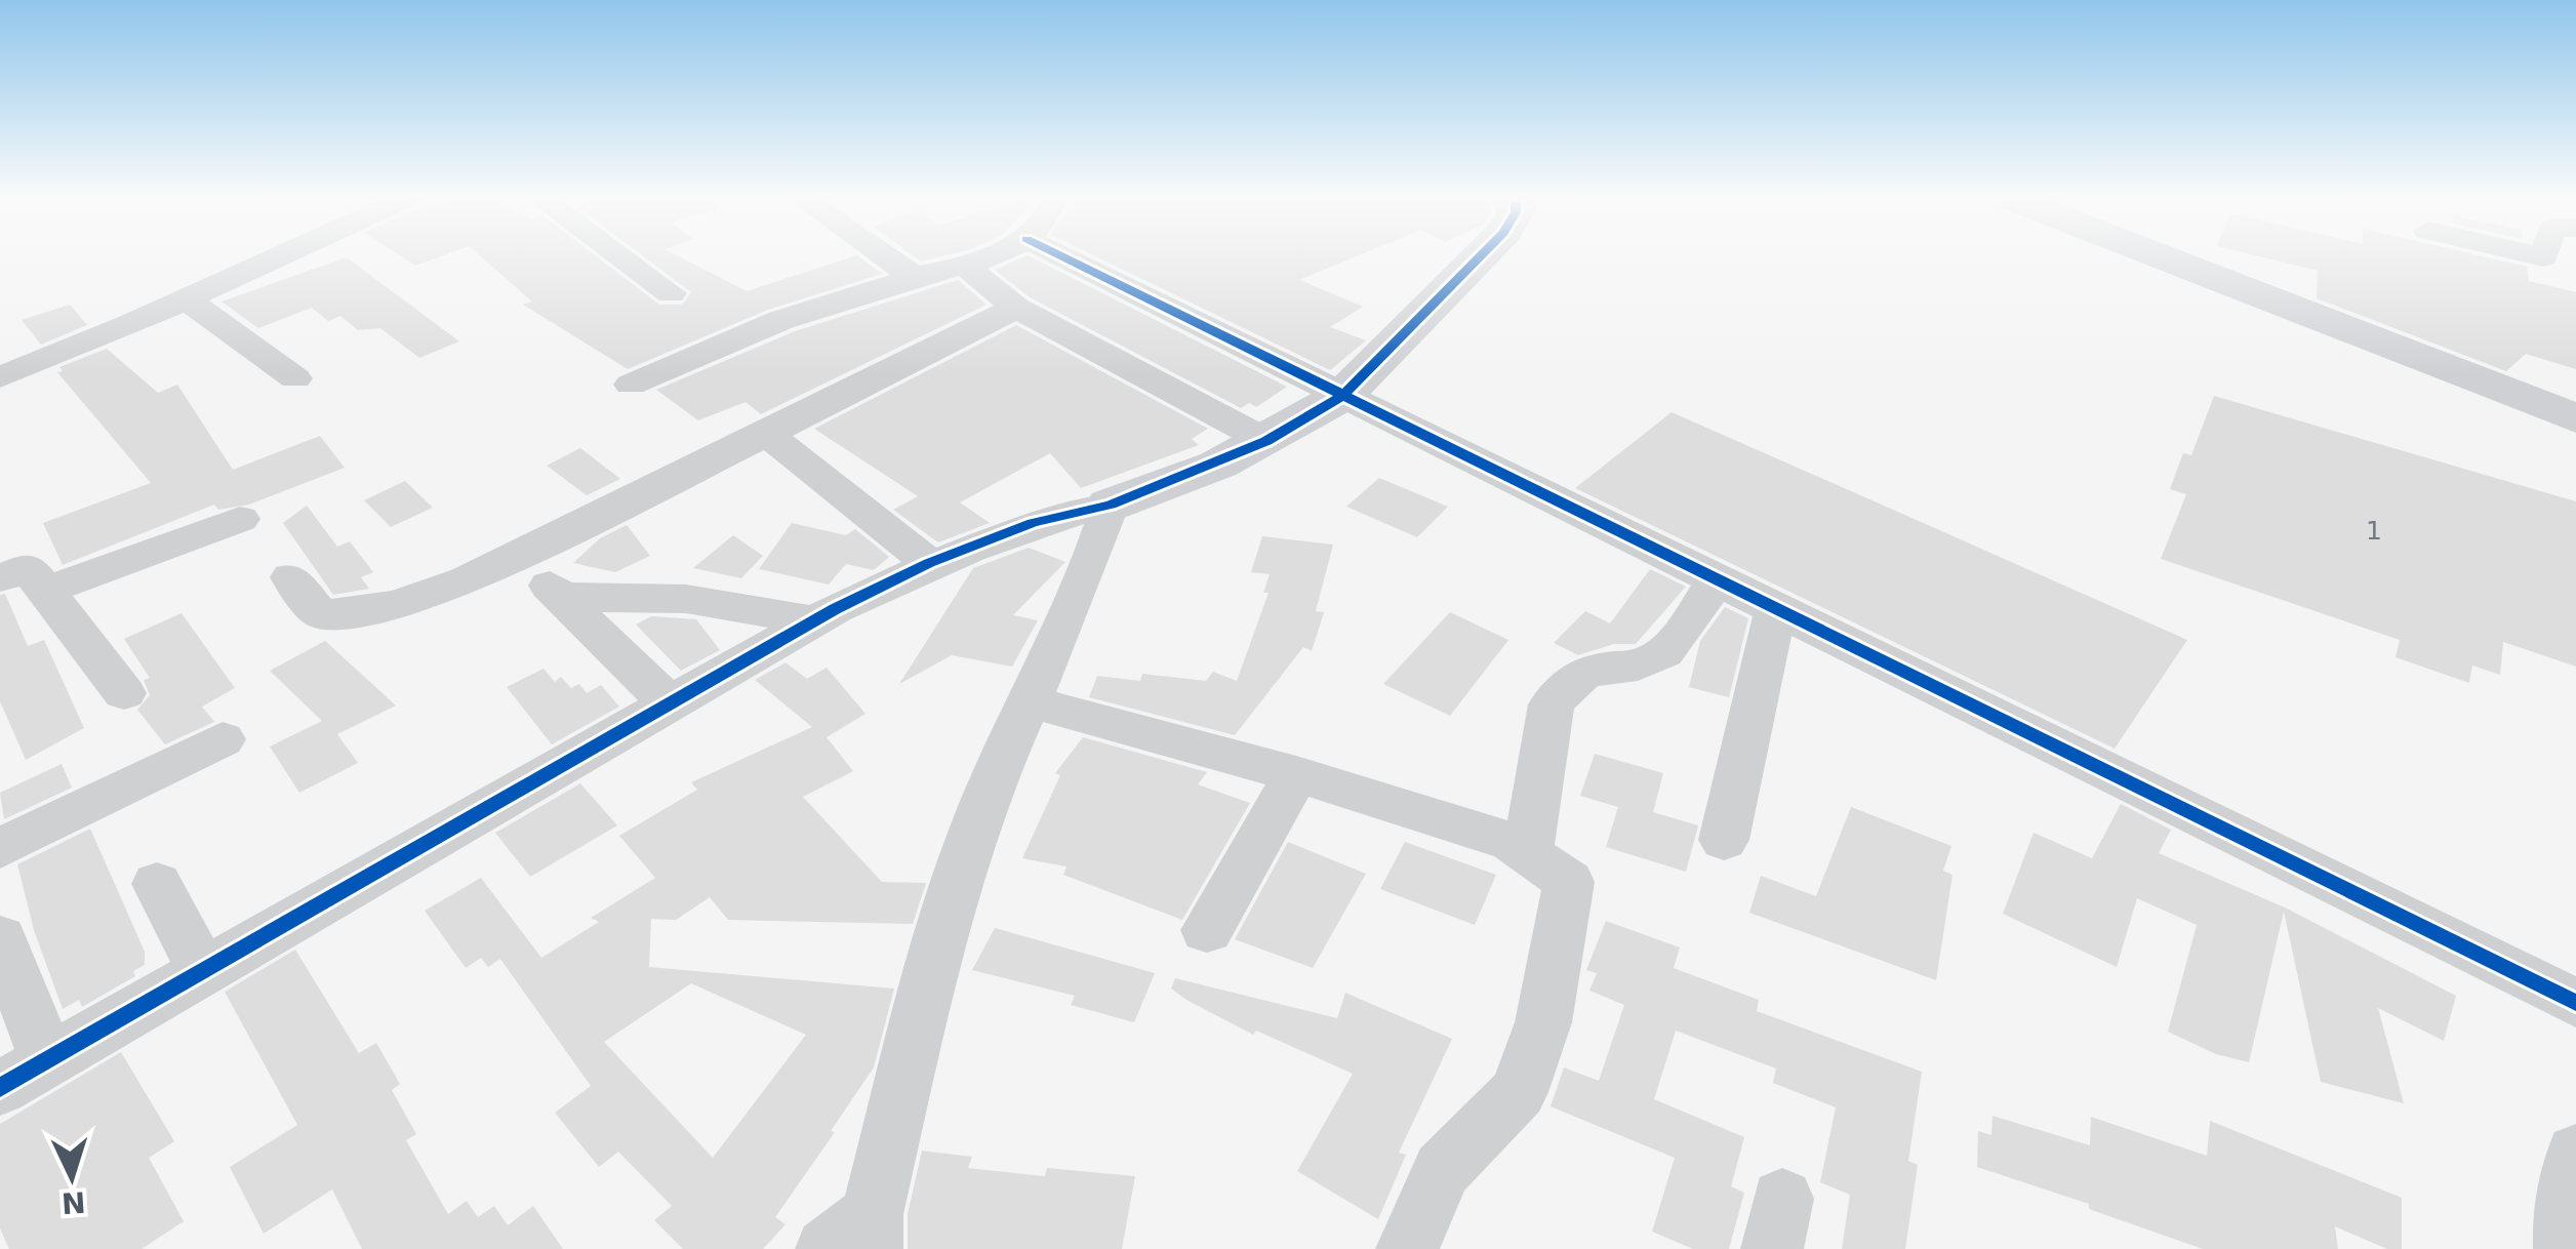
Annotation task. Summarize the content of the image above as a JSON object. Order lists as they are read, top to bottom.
{
  "house_numbers": ["1"],
  "north": "bottom"
}
